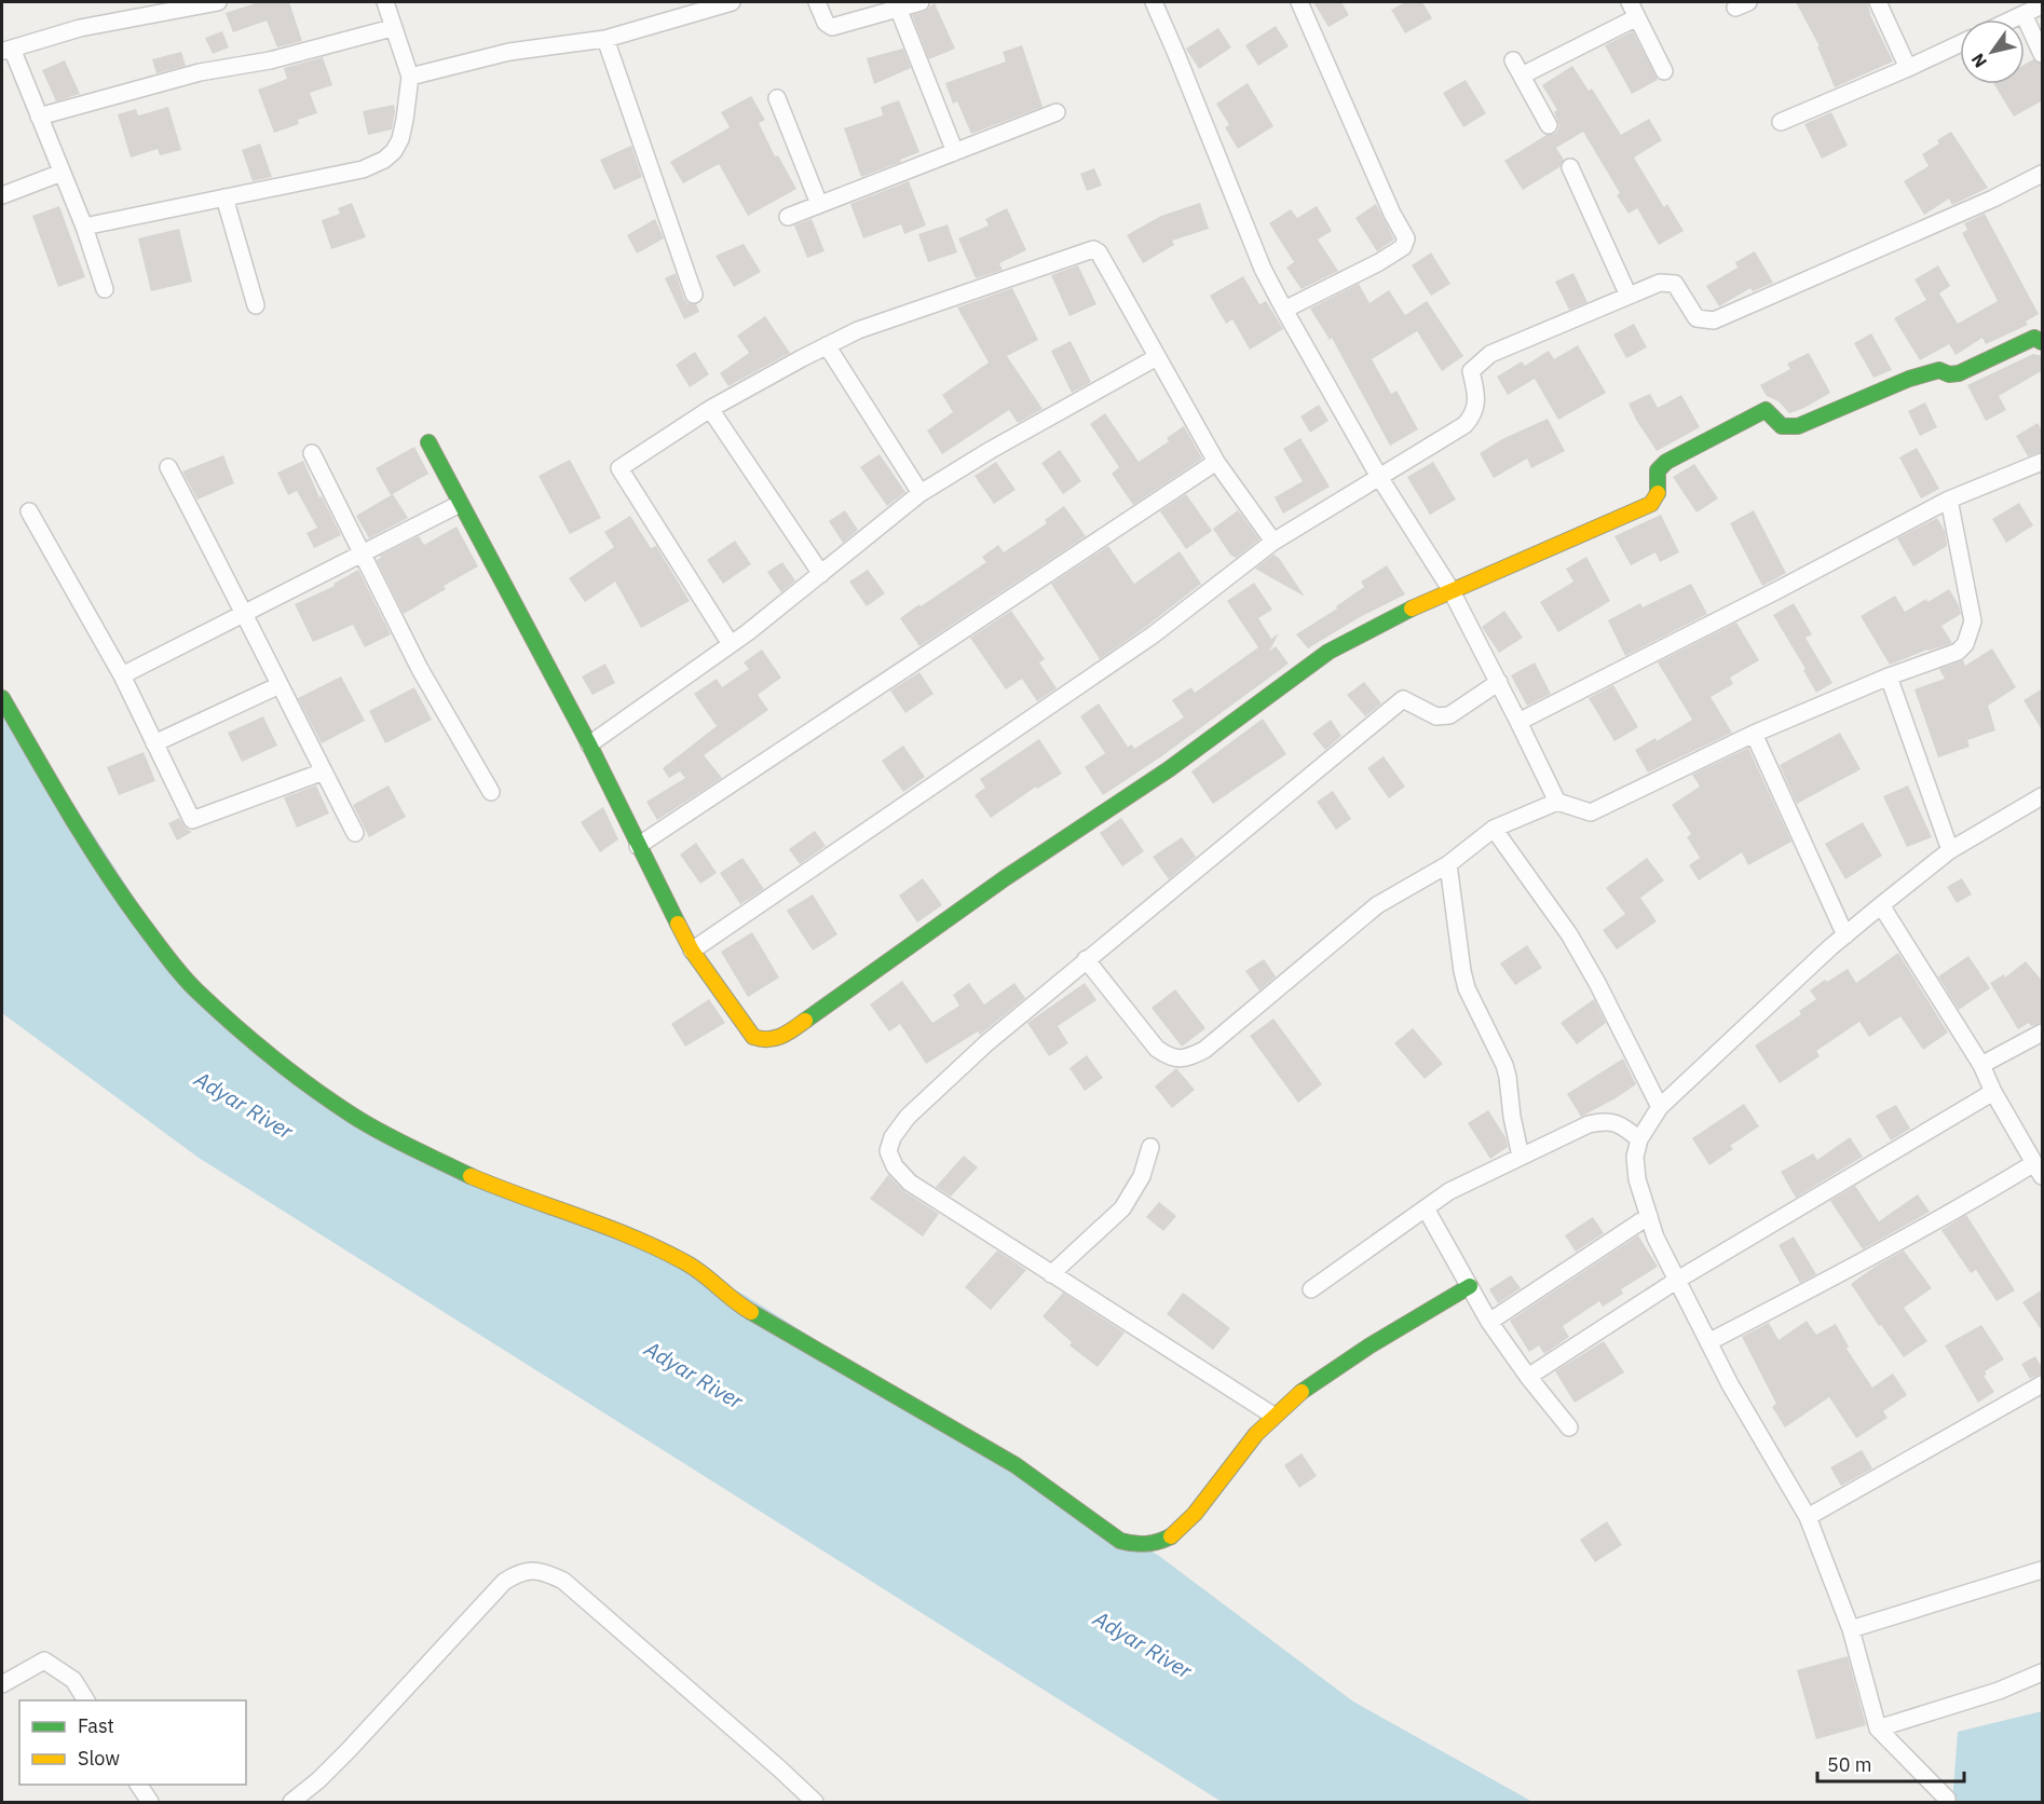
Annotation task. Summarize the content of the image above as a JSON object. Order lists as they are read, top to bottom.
{
  "water": ["Adyar River"],
  "legend": ["Fast", "Slow"],
  "scale_bar": "50 m",
  "north": "bottom left"
}
